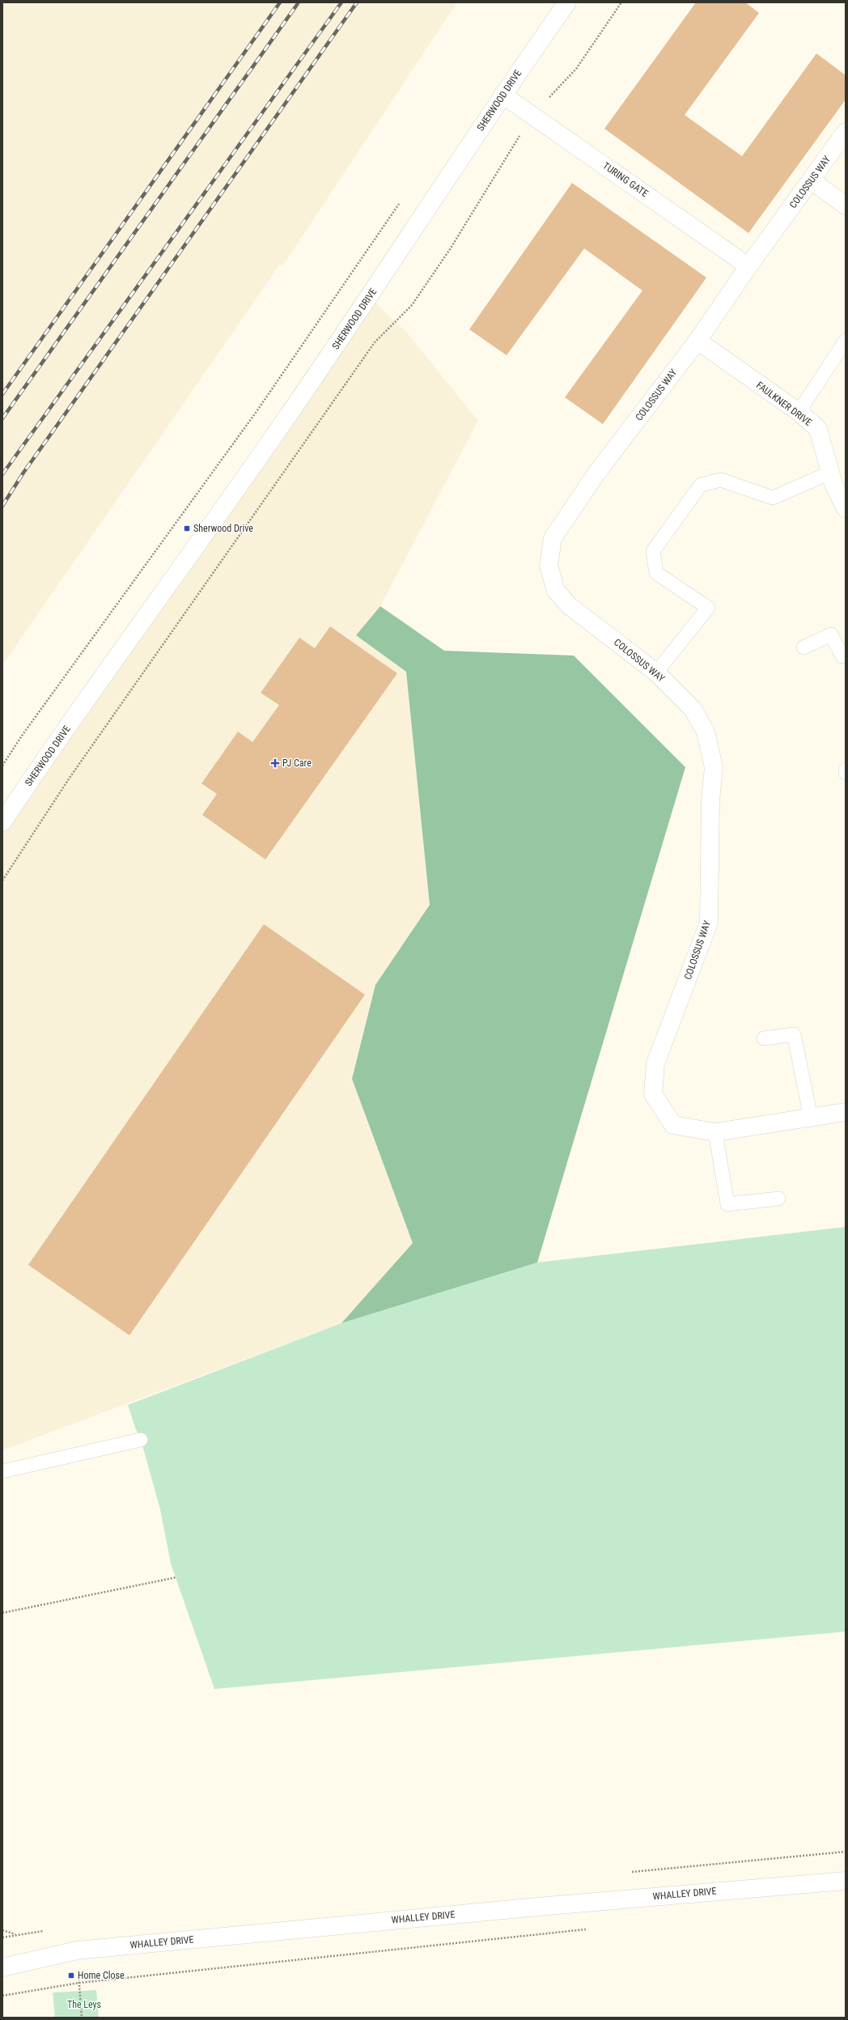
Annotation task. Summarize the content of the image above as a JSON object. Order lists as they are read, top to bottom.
{
  "streets": {
    "street": [
      "SHERWOOD DRIVE",
      "TURING GATE",
      "COLOSSUS WAY",
      "FAULKNER DRIVE",
      "WHALLEY DRIVE"
    ]
  },
  "crossings": [
    ["SHERWOOD DRIVE", "TURING GATE"],
    ["TURING GATE", "COLOSSUS WAY"],
    ["COLOSSUS WAY", "FAULKNER DRIVE"]
  ],
  "parks": ["The Leys"],
  "places": {
    "transit": ["Sherwood Drive", "Home Close"],
    "health": ["PJ Care"]
  }
}
